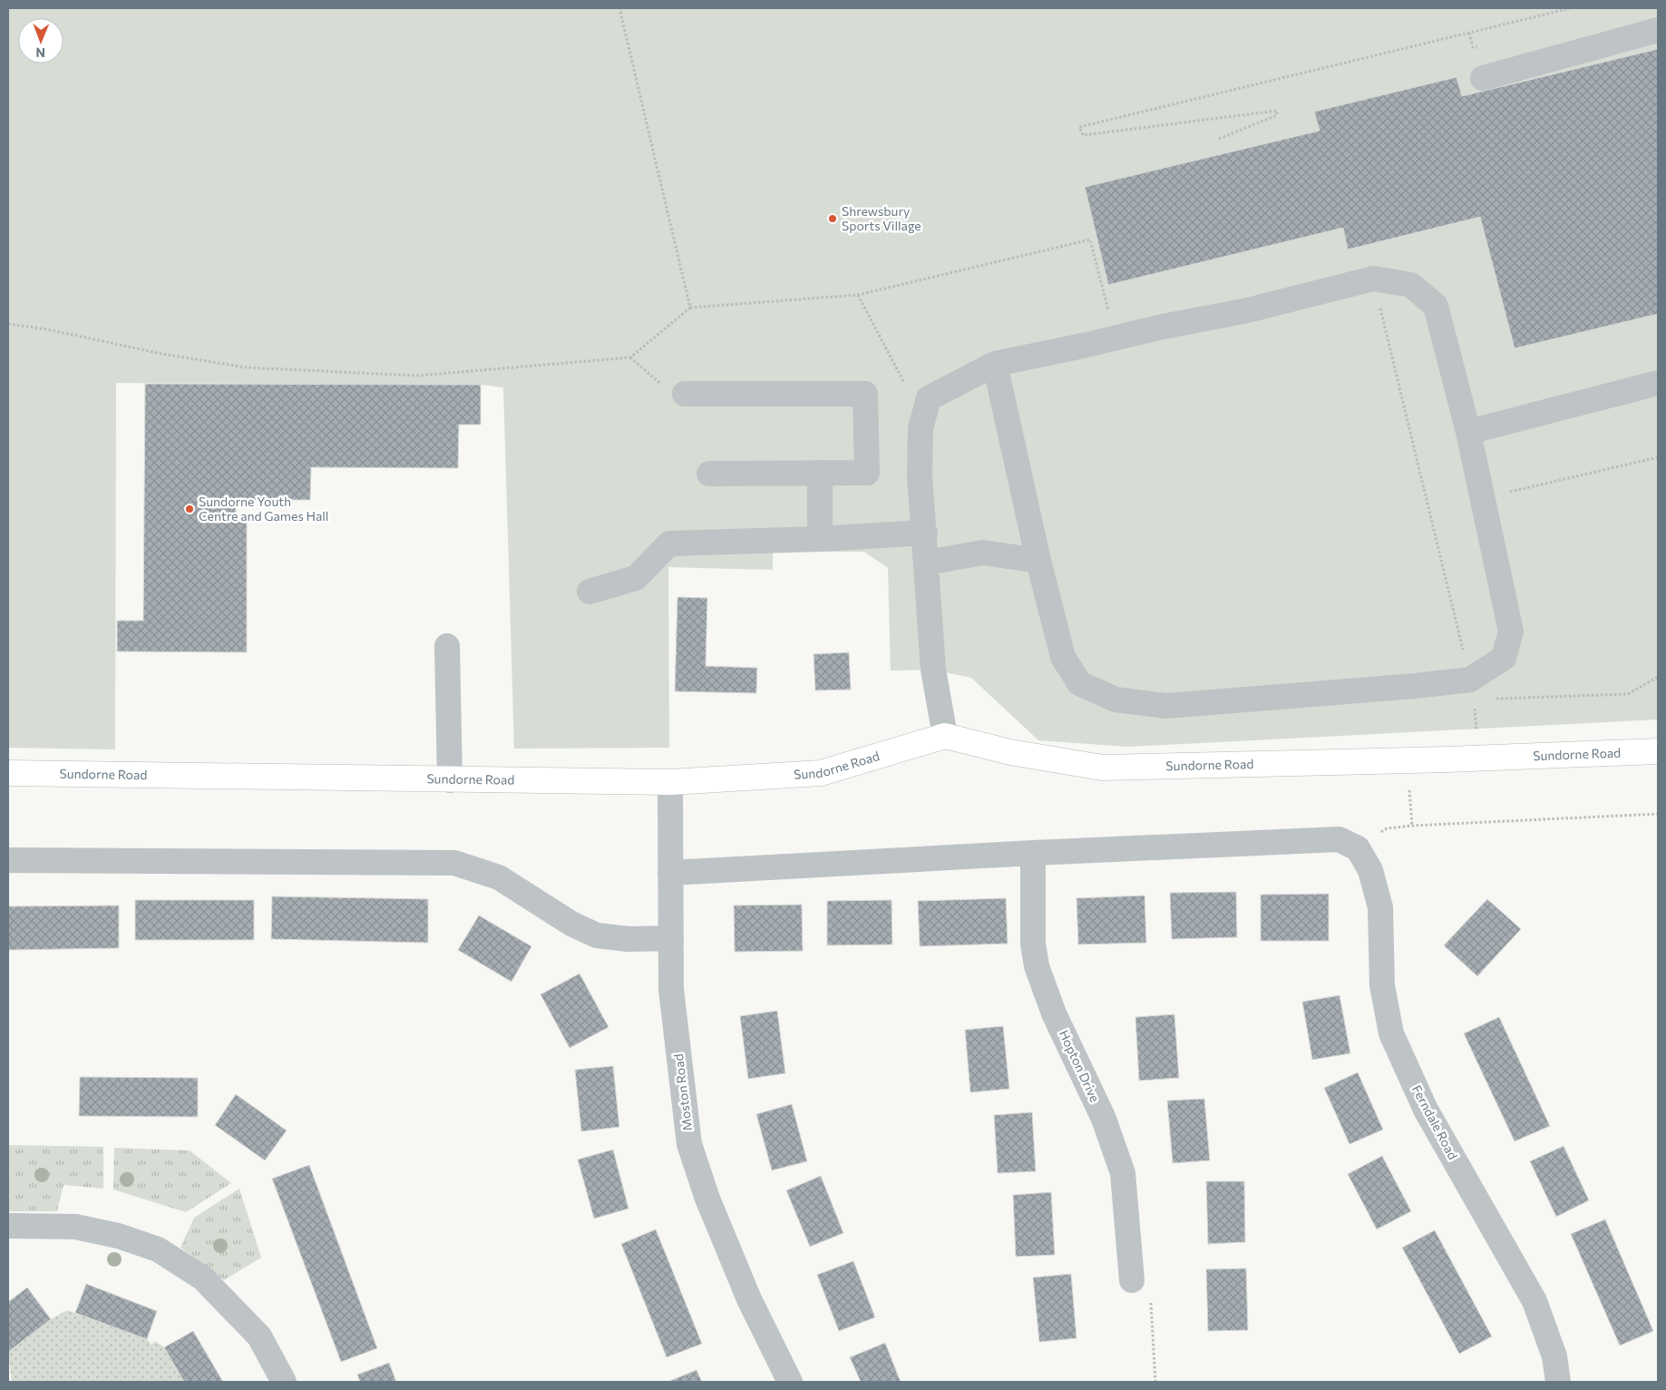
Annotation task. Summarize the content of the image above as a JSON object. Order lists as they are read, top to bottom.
{
  "streets": {
    "main road": ["Sundorne Road"],
    "street": ["Hopton Drive", "Moston Road", "Ferndale Road"]
  },
  "crossings": [
    ["Sundorne Road", "Moston Road"]
  ],
  "places": ["Shrewsbury Sports Village", "Sundorne Youth Centre and Games Hall"],
  "north": "bottom"
}
